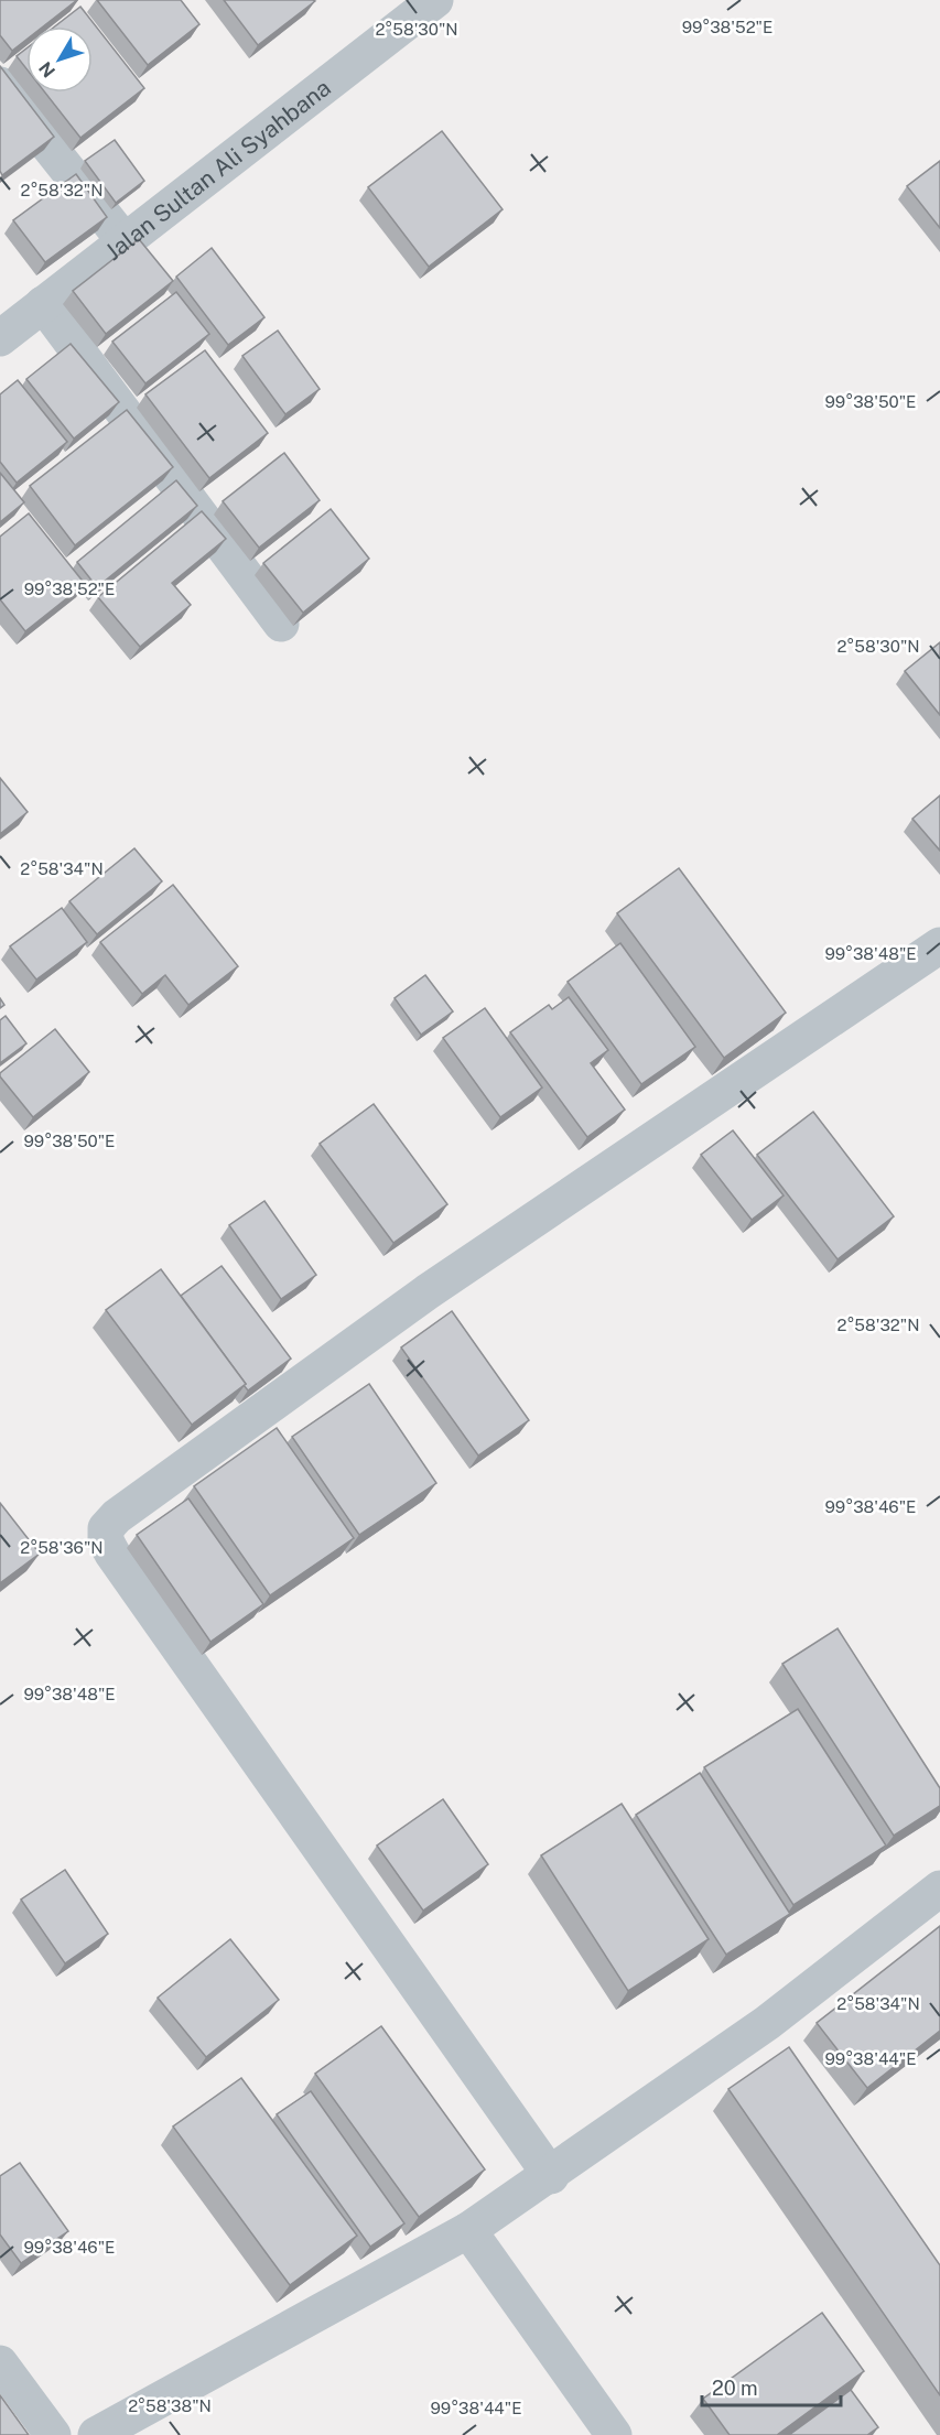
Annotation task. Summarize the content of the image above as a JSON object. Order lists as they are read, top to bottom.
{
  "streets": {
    "street": ["Jalan Sultan Ali Syahbana"]
  },
  "scale_bar": "20 m",
  "north": "bottom left",
  "coordinates": [
    "99°38'52\"E",
    "2°58'30\"N",
    "2°58'32\"N",
    "99°38'50\"E",
    "2°58'34\"N",
    "99°38'48\"E",
    "99°38'46\"E",
    "2°58'36\"N",
    "99°38'44\"E",
    "2°58'38\"N"
  ]
}
